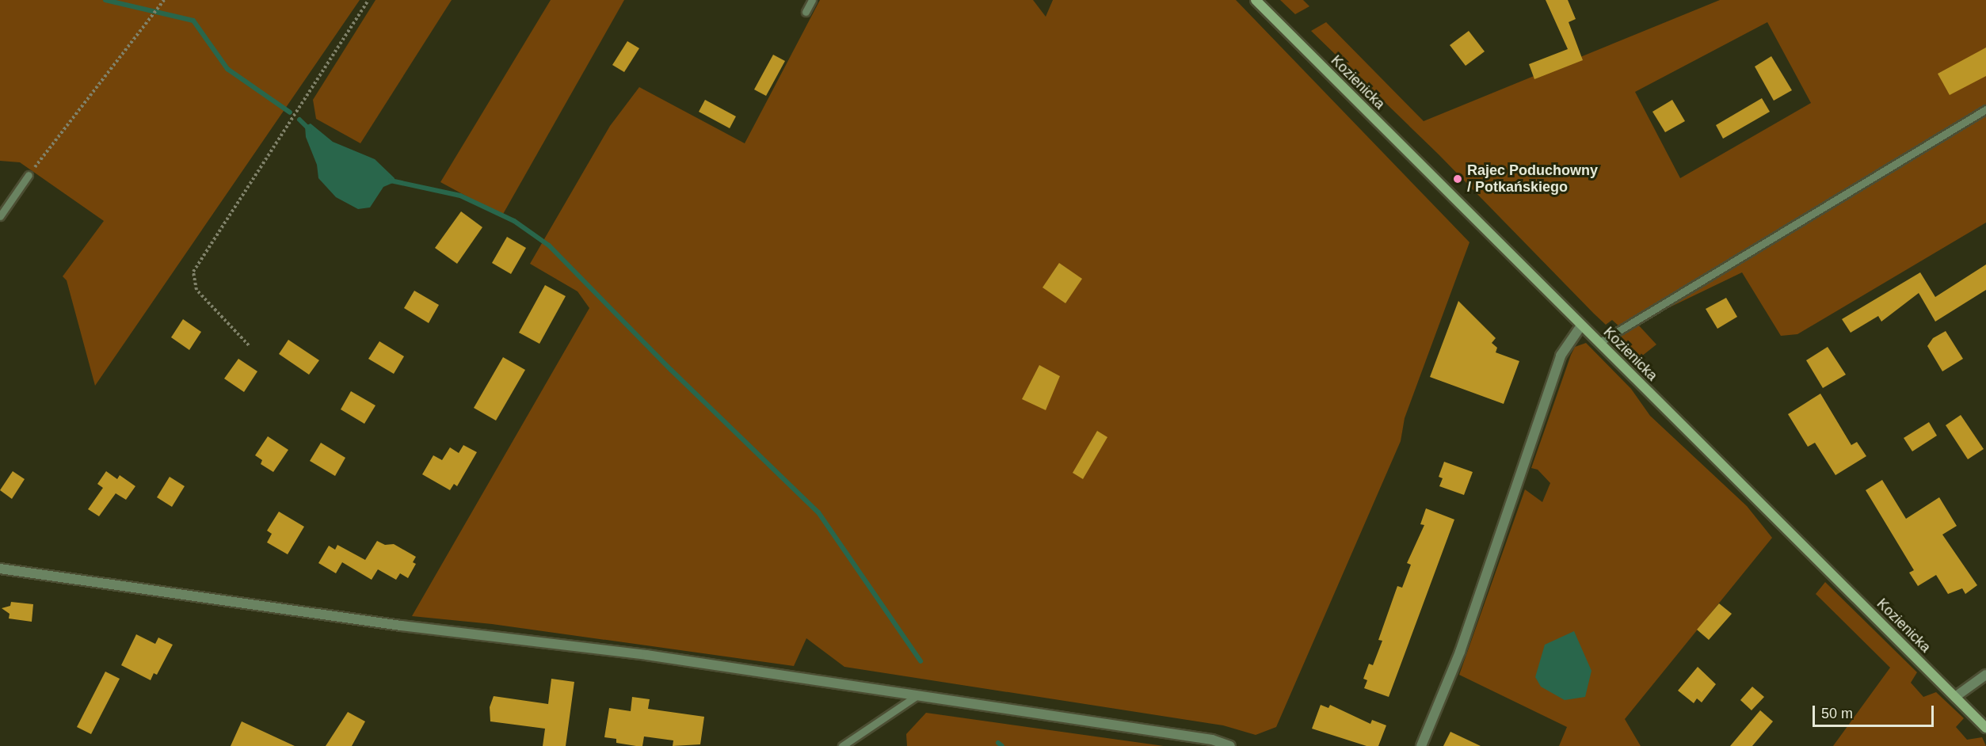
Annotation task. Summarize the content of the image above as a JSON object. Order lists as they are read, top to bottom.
{
  "streets": {
    "main road": ["Kozienicka"]
  },
  "places": ["Rajec Poduchowny / Potkańskiego"],
  "scale_bar": "50 m"
}
